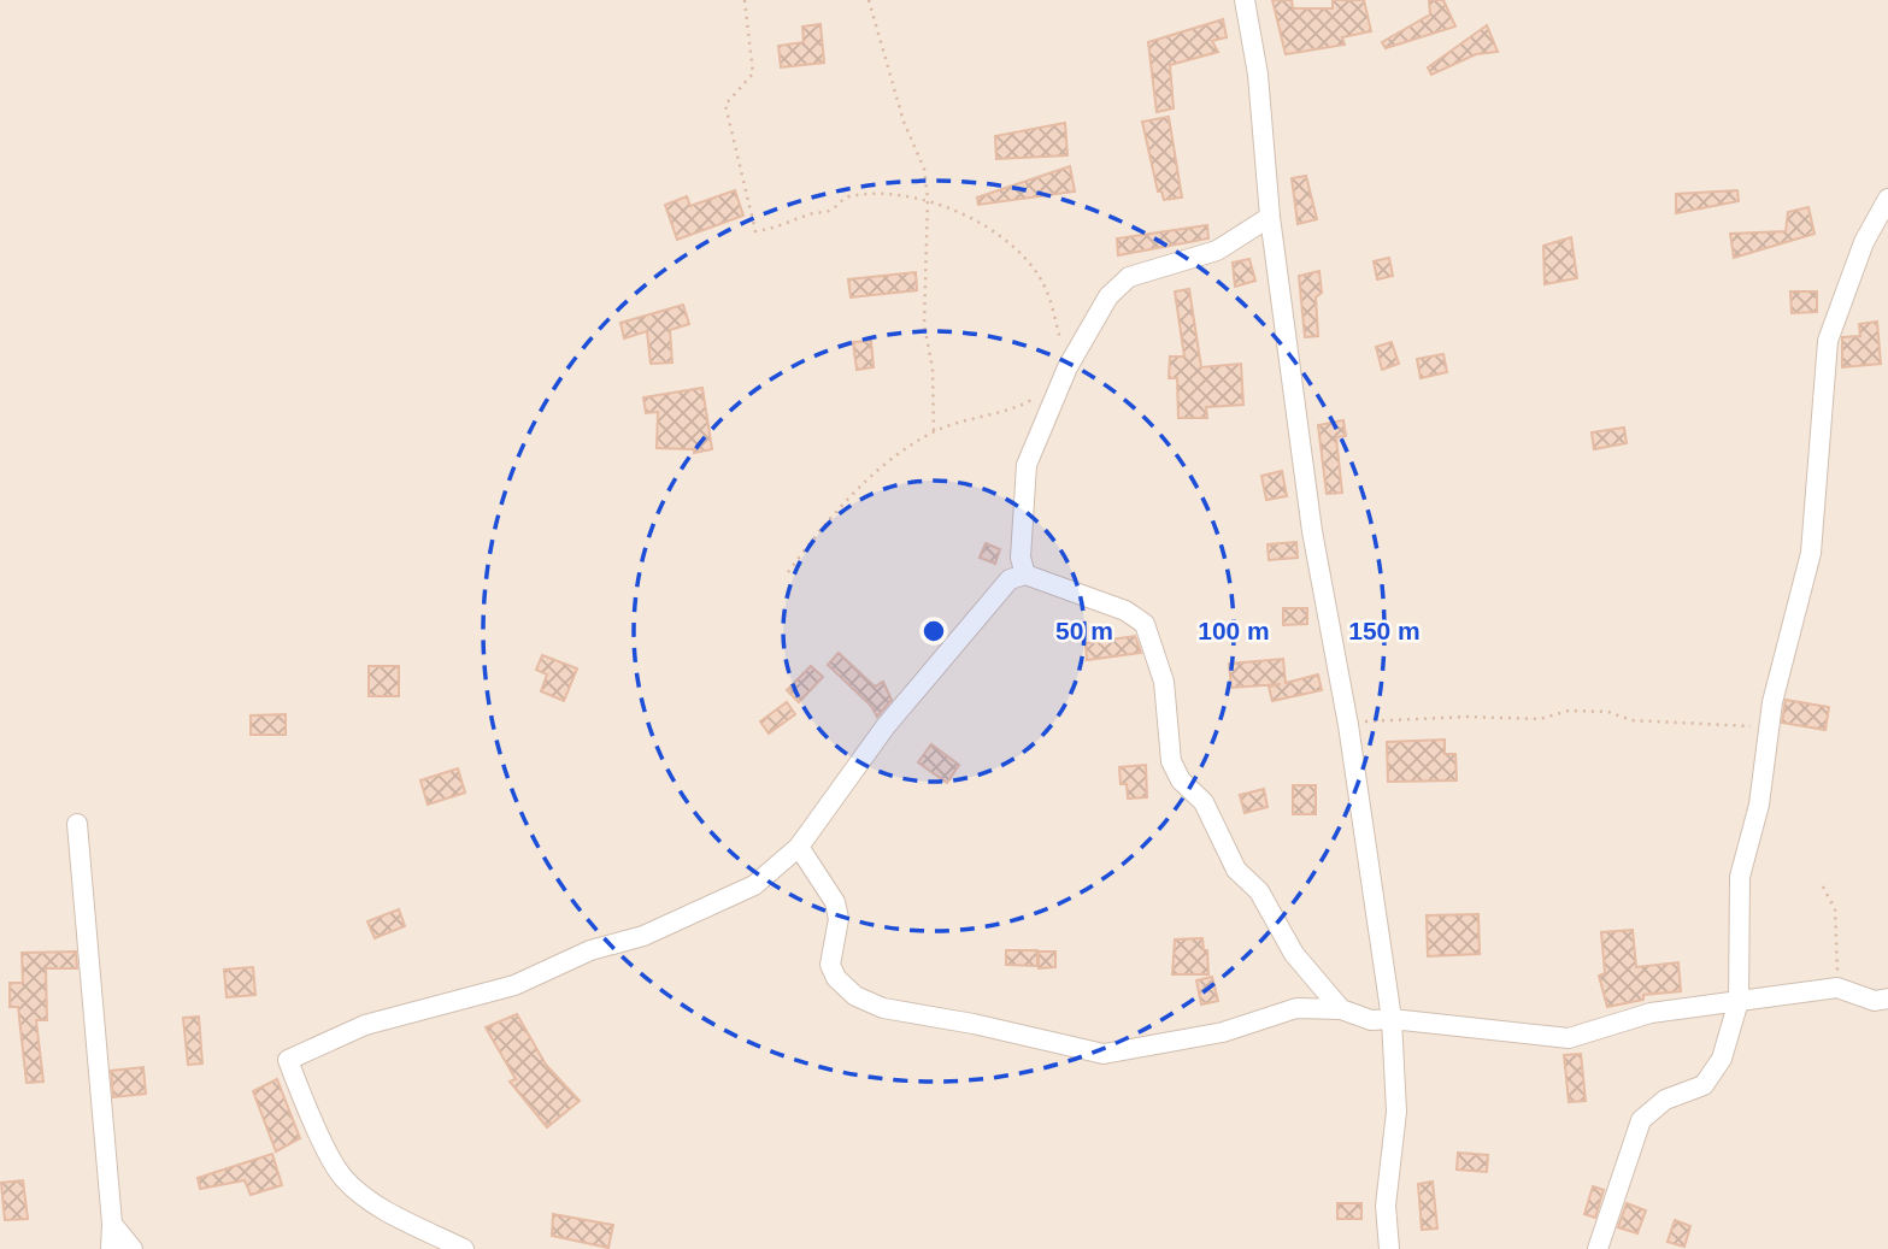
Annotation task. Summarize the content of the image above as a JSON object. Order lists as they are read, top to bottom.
{
  "rings": ["50 m", "100 m", "150 m"]
}
